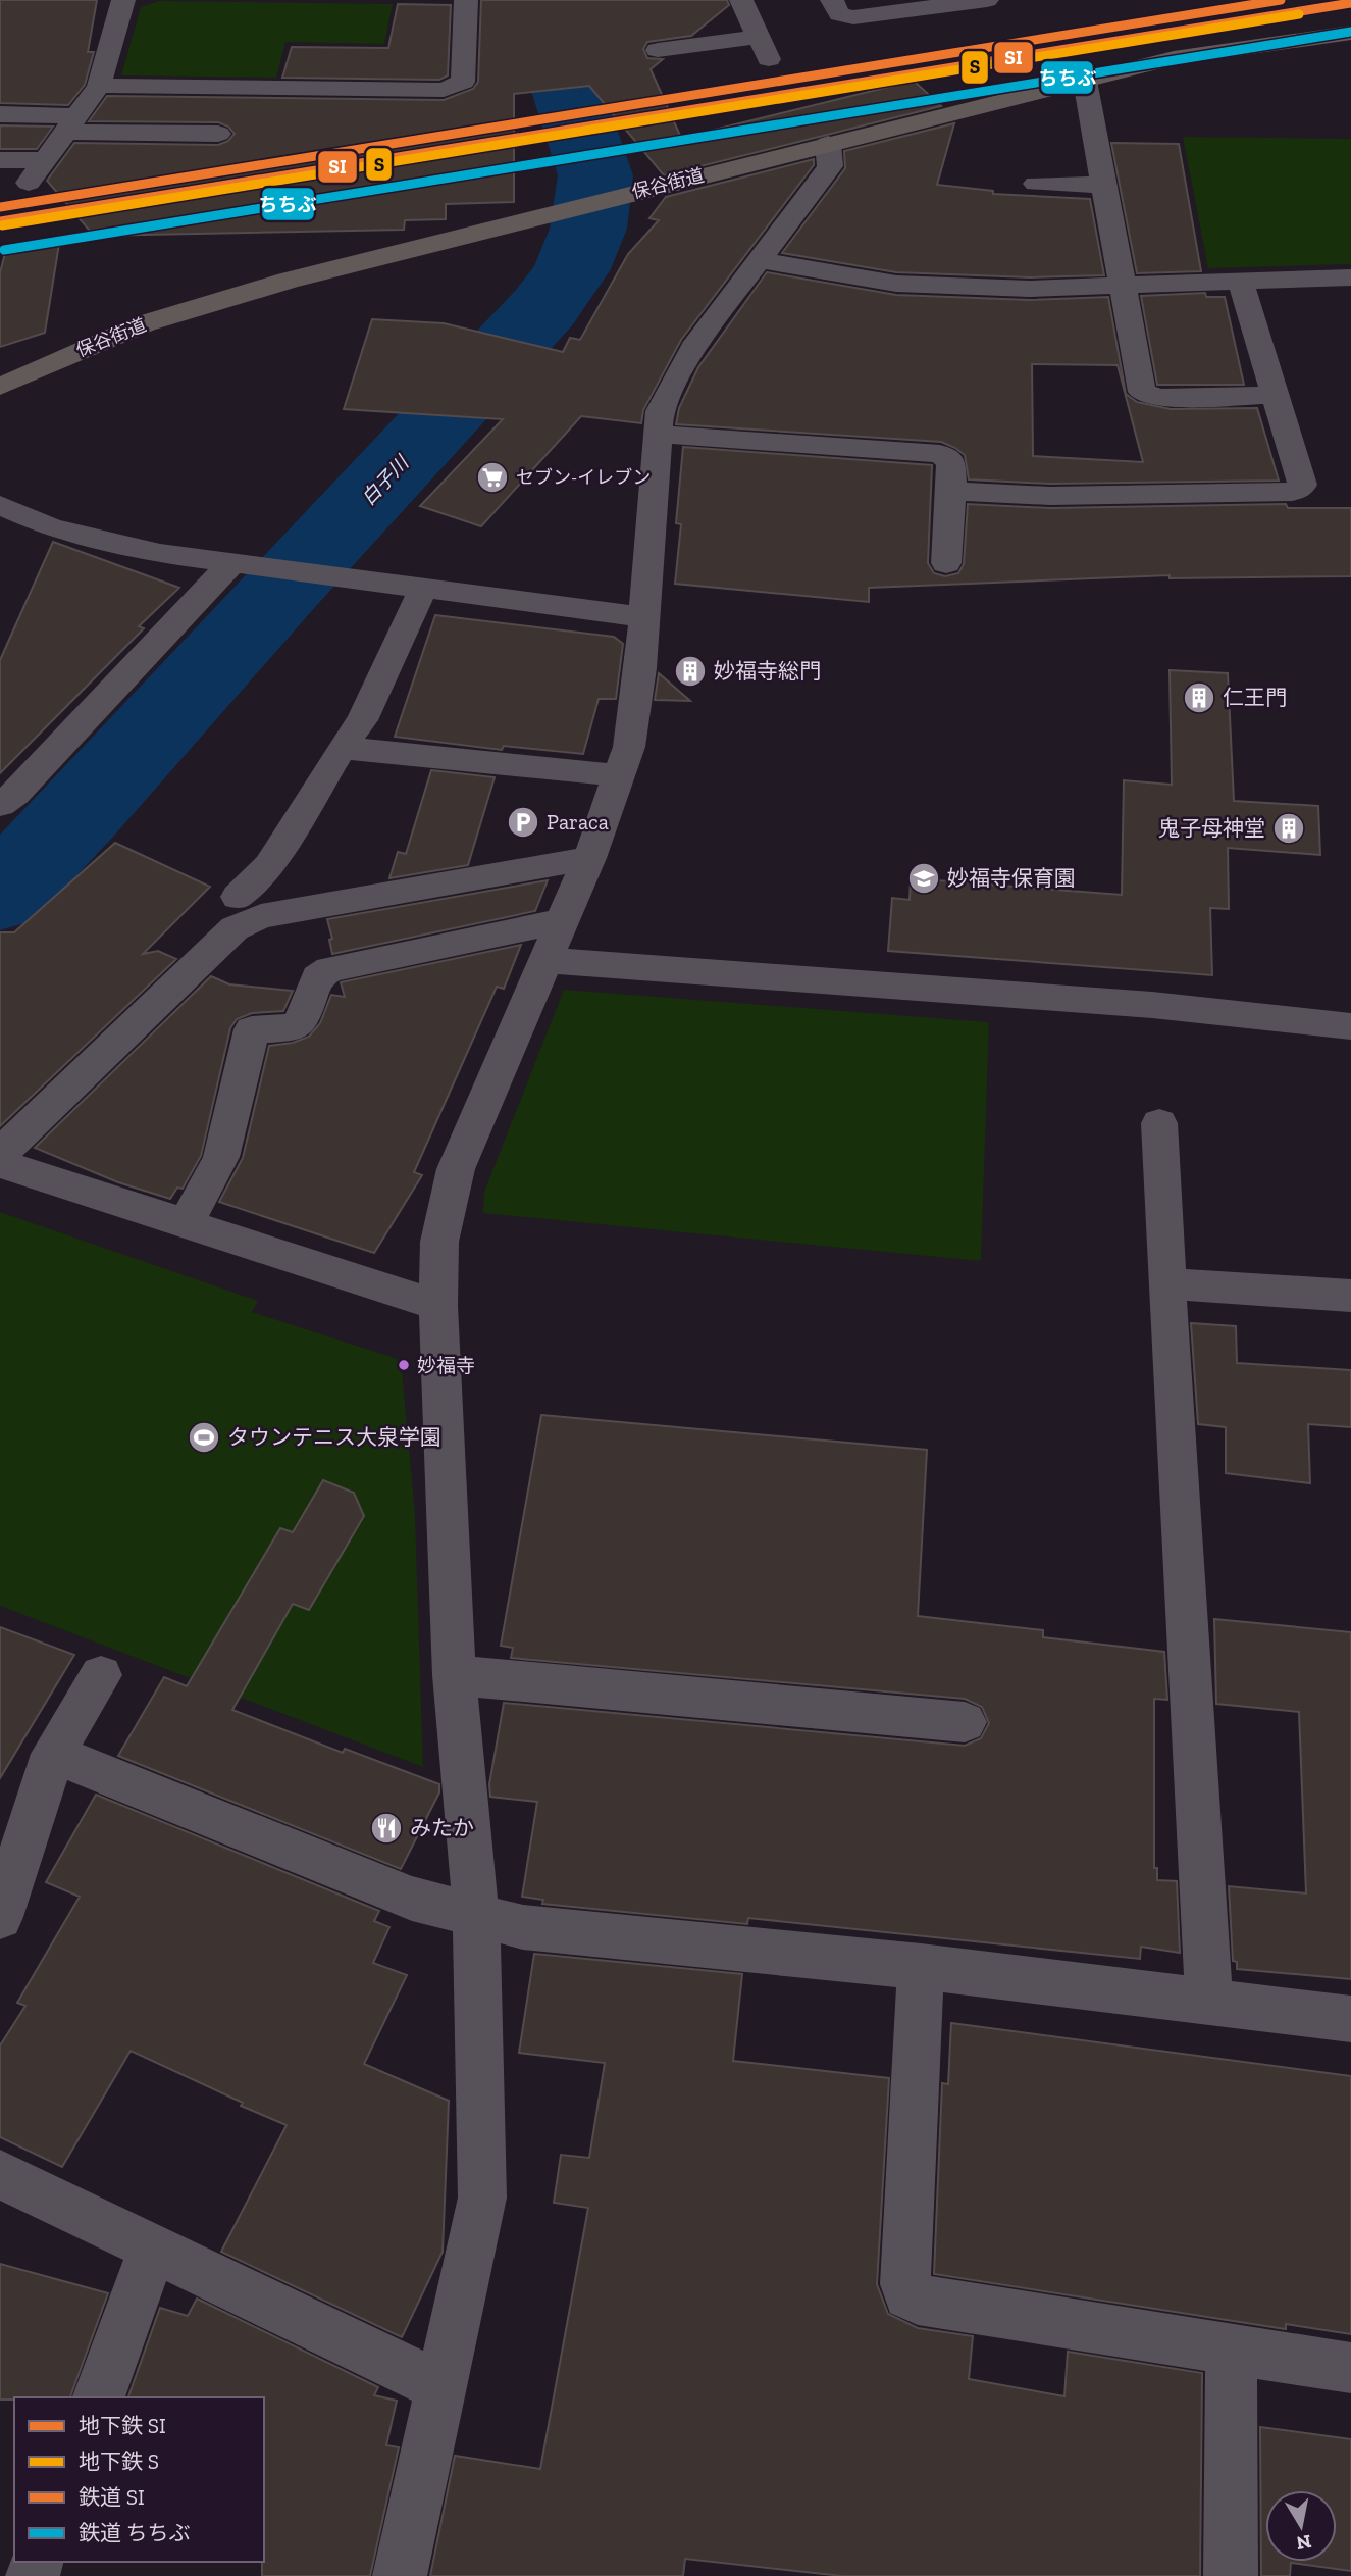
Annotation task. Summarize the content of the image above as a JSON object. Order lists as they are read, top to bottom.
{
  "streets": {
    "main road": ["保谷街道"]
  },
  "water": ["白子川"],
  "places": {
    "supermarket": ["セブン-イレブン"],
    "building": ["妙福寺総門", "仁王門", "鬼子母神堂"],
    "parking": ["Paraca"],
    "school or university": ["妙福寺保育園"],
    "other": ["妙福寺"],
    "sports": ["タウンテニス大泉学園"],
    "restaurant": ["みたか"]
  },
  "lines": [
    "rail line SI",
    "metro line SI",
    "metro line S",
    "rail line ちちぶ"
  ],
  "legend": [
    "地下鉄 SI",
    "地下鉄 S",
    "鉄道 SI",
    "鉄道 ちちぶ"
  ],
  "north": "bottom"
}
